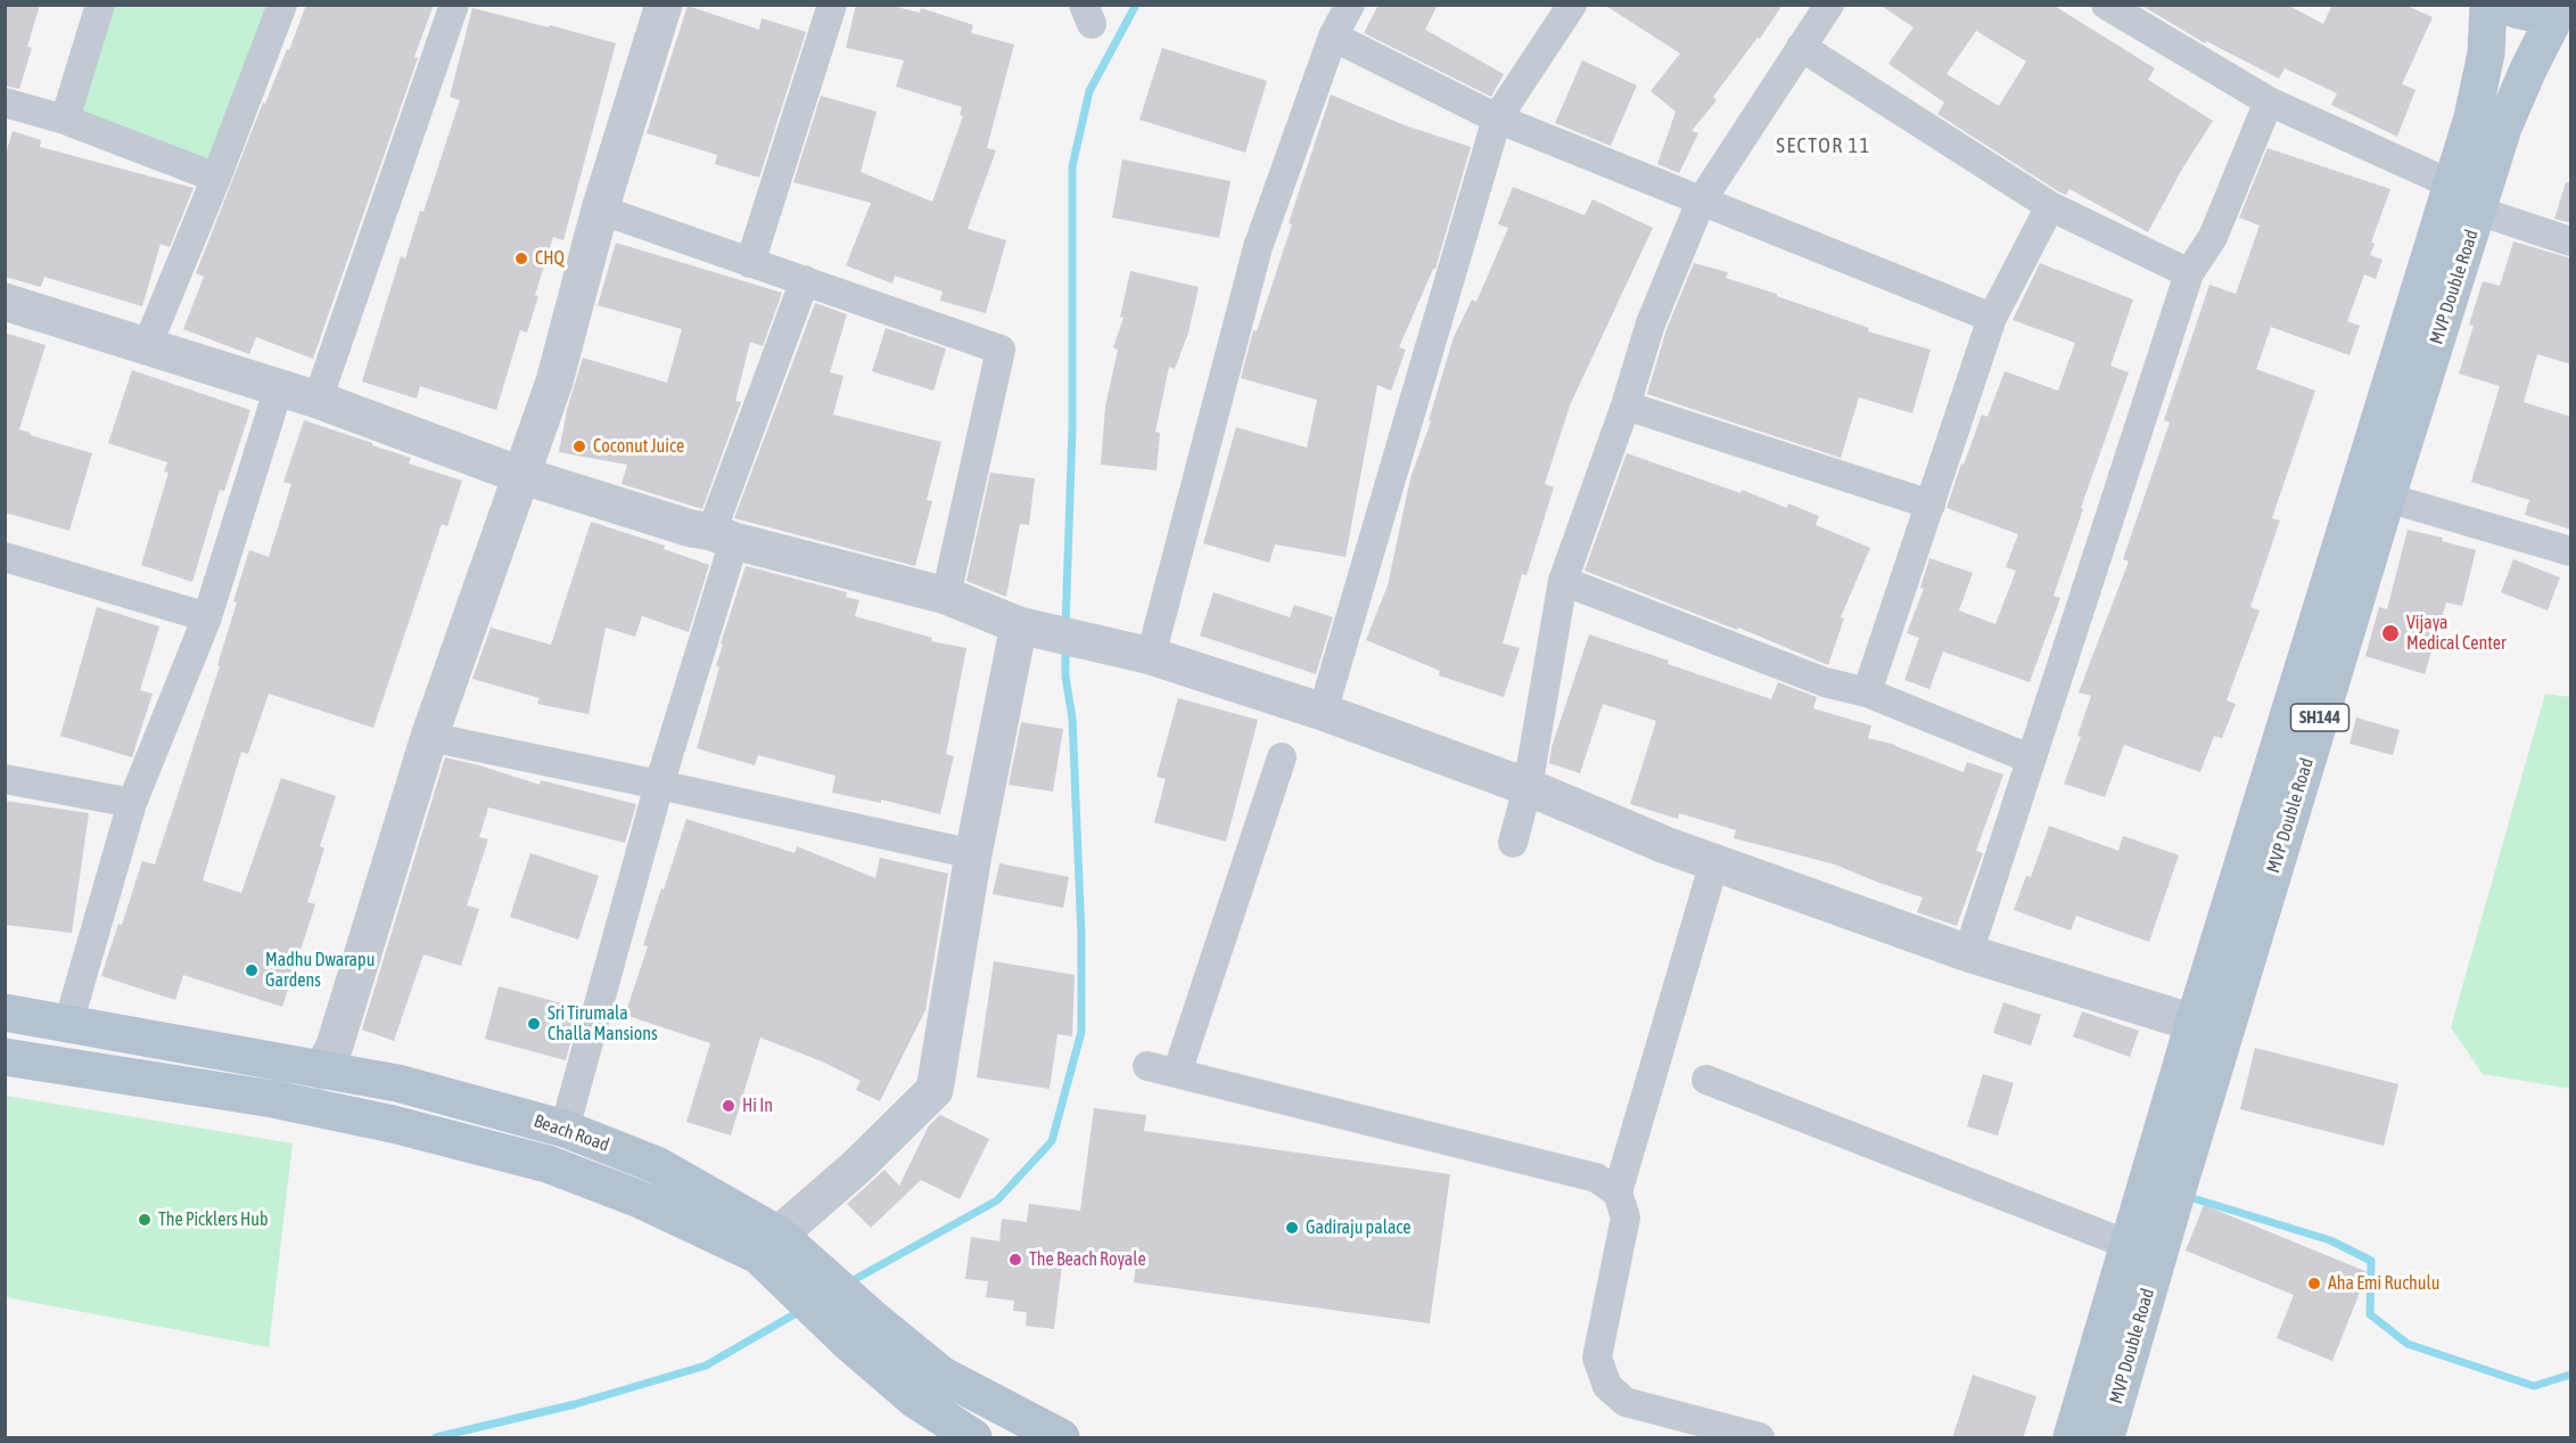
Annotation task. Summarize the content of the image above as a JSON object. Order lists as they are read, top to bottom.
{
  "streets": {
    "main road": ["MVP Double Road", "SH144", "Beach Road"]
  },
  "crossings": [
    ["MVP Double Road", "SH144"]
  ],
  "districts": ["SECTOR 11"],
  "places": [
    "CHQ",
    "Coconut Juice",
    "Vijaya Medical Center",
    "Madhu Dwarapu Gardens",
    "Sri Tirumala Challa Mansions",
    "Hi In",
    "The Picklers Hub",
    "Gadiraju palace",
    "The Beach Royale",
    "Aha Emi Ruchulu"
  ]
}
